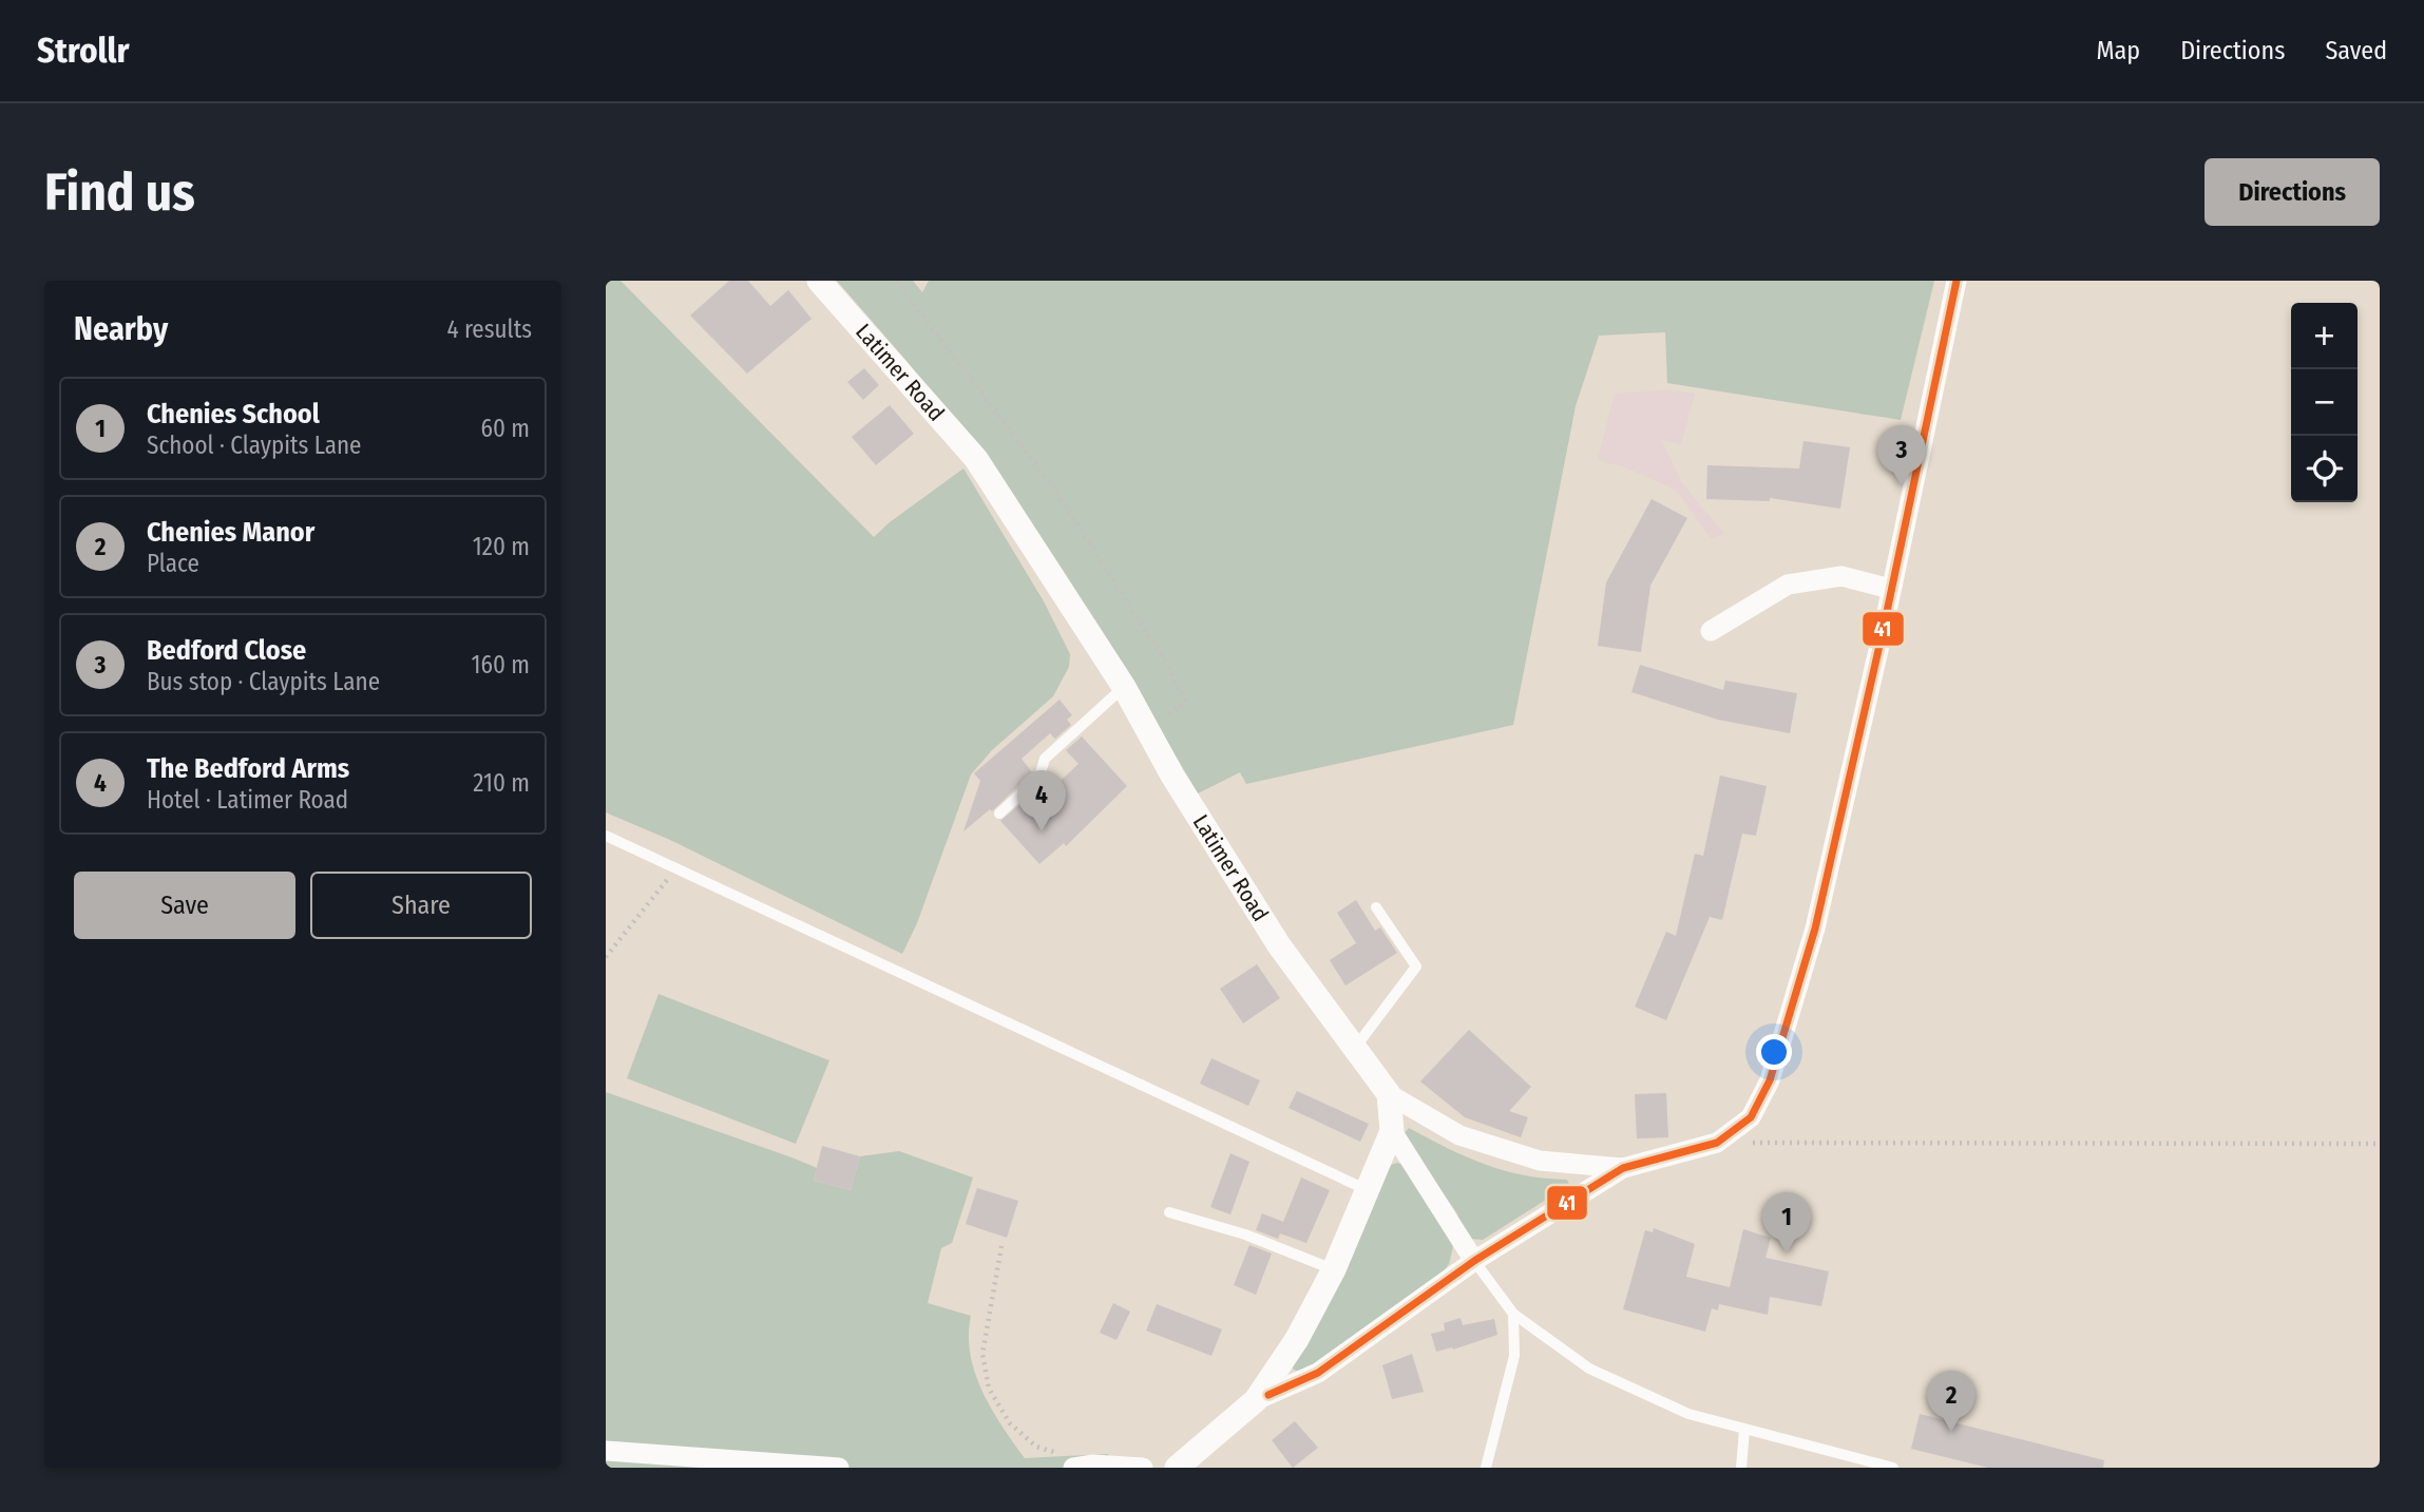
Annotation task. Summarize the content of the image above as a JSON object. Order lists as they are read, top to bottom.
{
  "streets": {
    "street": ["Latimer Road"]
  },
  "lines": ["transit line 41"],
  "page": {
    "header": "Strollr",
    "nav": ["Map", "Directions", "Saved"],
    "buttons": [
      "Directions",
      ["Save", "Share"]
    ],
    "title": "Find us",
    "heading": ["Nearby", "4 results"],
    "map_buttons": ["+", "−"],
    "list": [
      {
        "mark": "1",
        "name": "Chenies School",
        "note": "School · Claypits Lane",
        "value": "60 m"
      },
      {
        "mark": "2",
        "name": "Chenies Manor",
        "note": "Place",
        "value": "120 m"
      },
      {
        "mark": "3",
        "name": "Bedford Close",
        "note": "Bus stop · Claypits Lane",
        "value": "160 m"
      },
      {
        "mark": "4",
        "name": "The Bedford Arms",
        "note": "Hotel · Latimer Road",
        "value": "210 m"
      }
    ],
    "pins": [
      "3",
      "4",
      "1",
      "2"
    ]
  }
}
